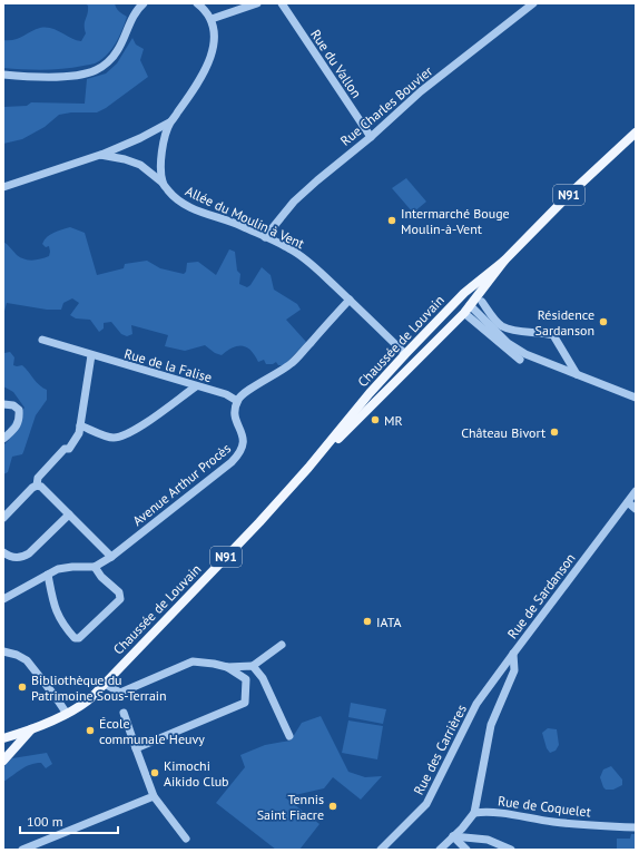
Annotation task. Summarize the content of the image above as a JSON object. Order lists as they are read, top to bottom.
{
  "streets": {
    "main road": ["N91", "Chaussée de Louvain"],
    "street": [
      "Rue du Vallon",
      "Rue Charles Bouvier",
      "Allée du Moulin à Vent",
      "Rue de la Falise",
      "Avenue Arthur Procès",
      "Rue de Sardanson",
      "Rue des Carrières",
      "Rue de Coquelet"
    ]
  },
  "crossings": [
    ["Rue du Vallon", "Rue Charles Bouvier"],
    ["Rue Charles Bouvier", "Allée du Moulin à Vent"],
    ["N91", "Chaussée de Louvain"],
    ["Allée du Moulin à Vent", "Chaussée de Louvain"],
    ["Rue de la Falise", "Avenue Arthur Procès"],
    ["Rue de Sardanson", "Rue des Carrières"],
    ["Rue de Sardanson", "Rue de Coquelet"]
  ],
  "places": [
    "Intermarché Bouge Moulin-à-Vent",
    "Résidence Sardanson",
    "MR",
    "Château Bivort",
    "IATA",
    "Bibliothèque du Patrimoine Sous-Terrain",
    "École communale Heuvy",
    "Kimochi Aikido Club",
    "Tennis Saint Fiacre"
  ],
  "scale_bar": "100 m"
}
